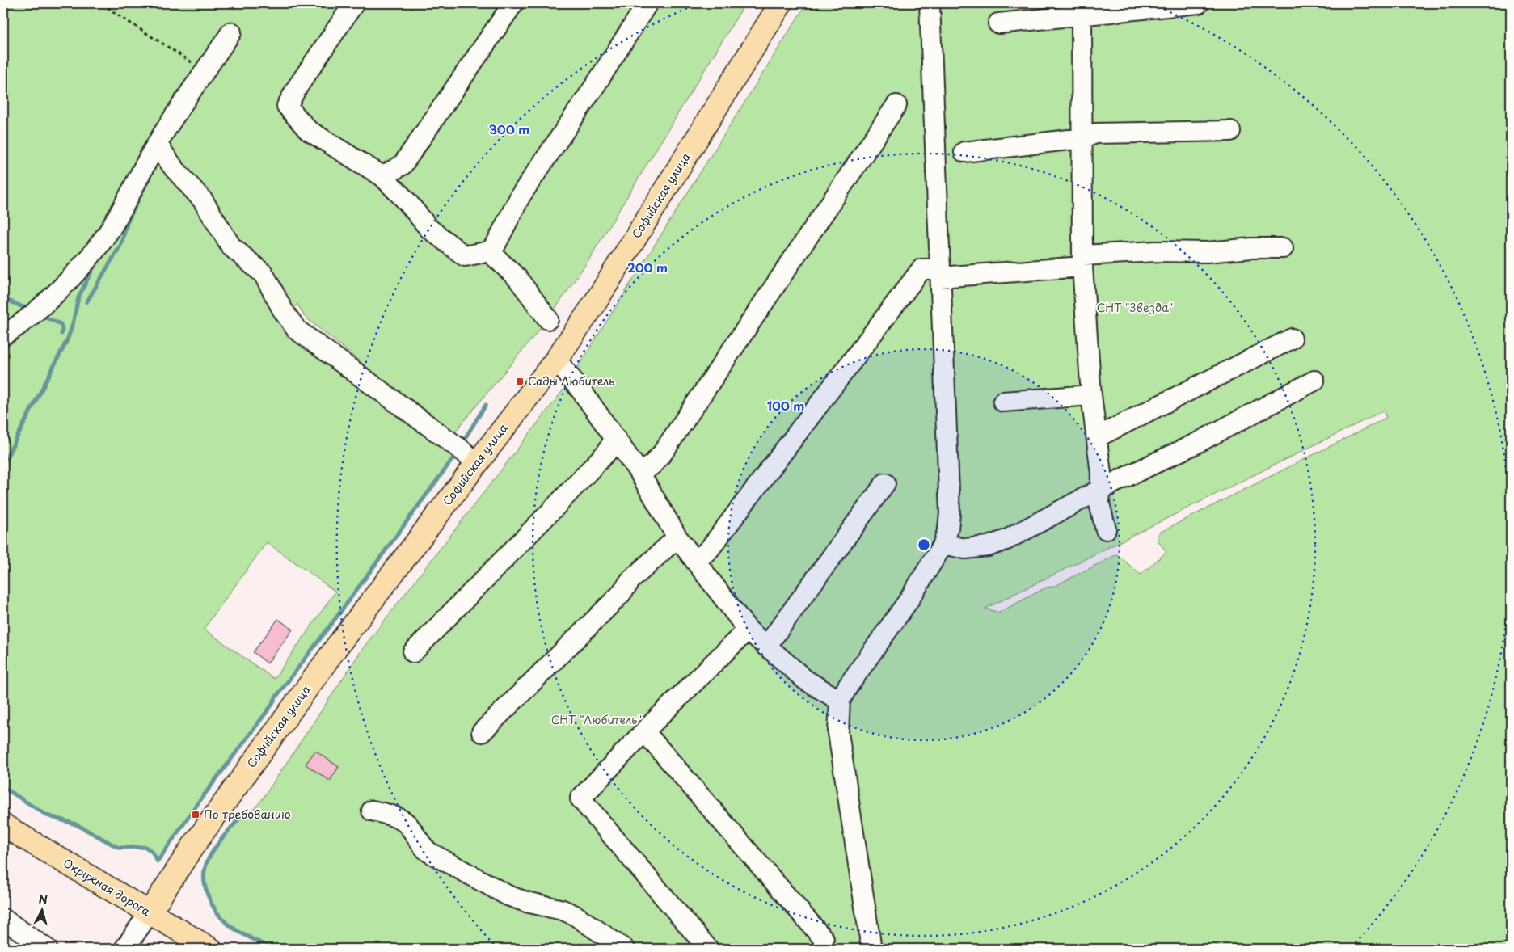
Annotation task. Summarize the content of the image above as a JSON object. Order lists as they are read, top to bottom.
{
  "streets": {
    "main road": ["Софийская улица", "Окружная дорога"]
  },
  "crossings": [
    ["Софийская улица", "Окружная дорога"]
  ],
  "parks": ["СНТ \"Звезда\"", "СНТ \"Любитель\""],
  "places": {
    "transit": ["Сады Любитель", "По требованию"]
  },
  "north": "top",
  "rings": ["300 m", "200 m", "100 m"]
}
